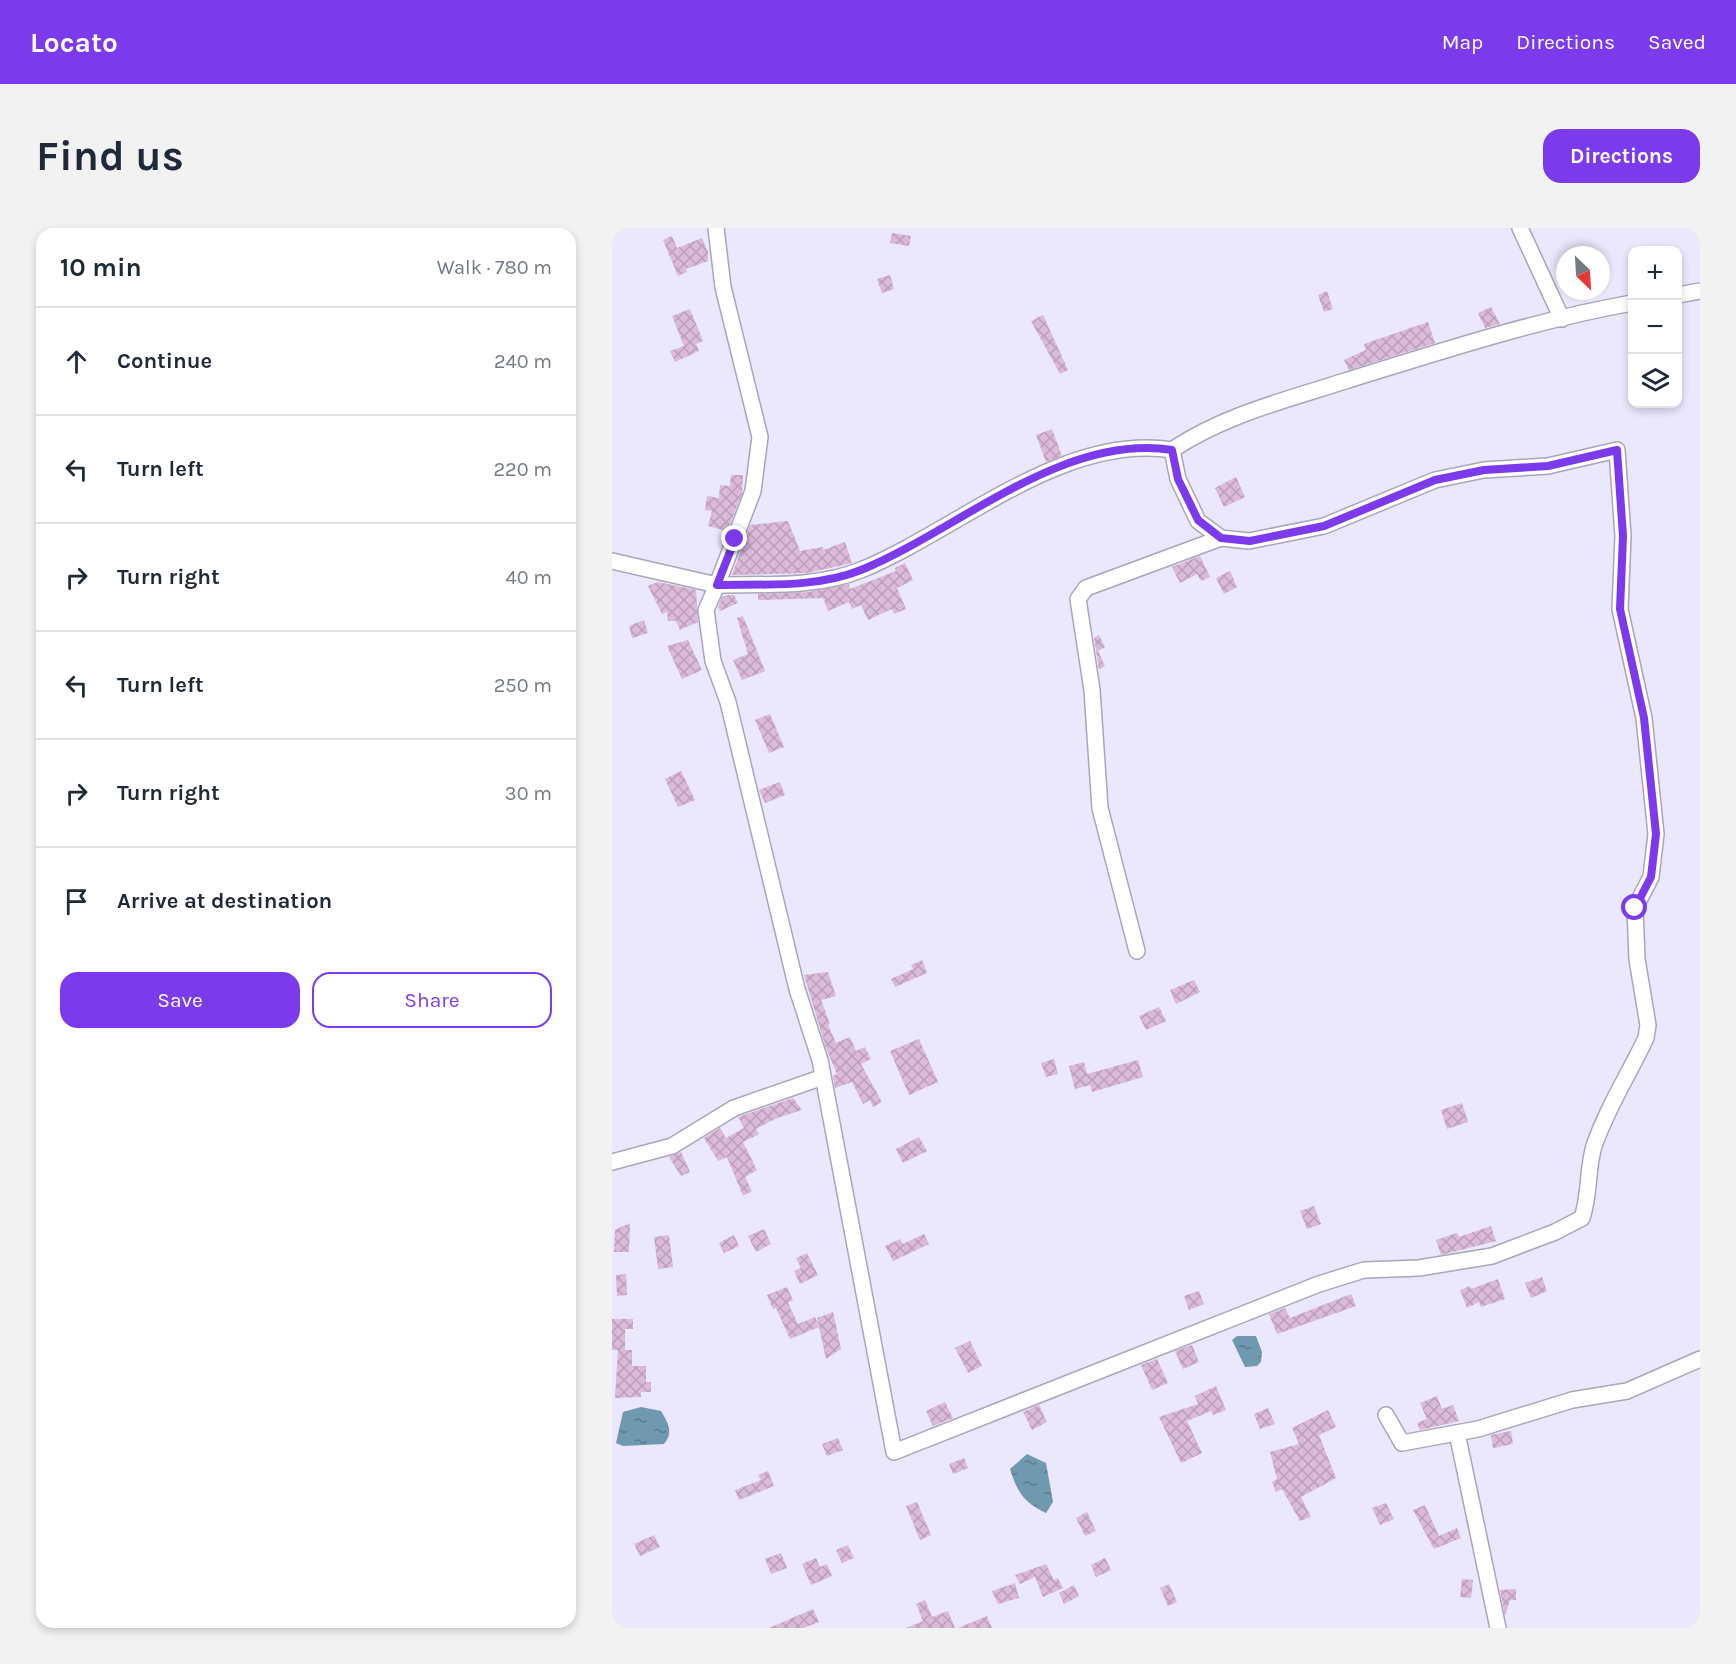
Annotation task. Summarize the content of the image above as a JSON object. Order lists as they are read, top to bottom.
{
  "north": "bottom right",
  "page": {
    "header": "Locato",
    "nav": ["Map", "Directions", "Saved"],
    "buttons": [
      "Directions",
      ["Save", "Share"]
    ],
    "title": "Find us",
    "heading": ["10 min", "Walk · 780 m"],
    "map_buttons": ["+", "−"],
    "list": [
      ["Continue", "240 m"],
      ["Turn left", "220 m"],
      ["Turn right", "40 m"],
      ["Turn left", "250 m"],
      ["Turn right", "30 m"],
      "Arrive at destination"
    ]
  }
}
